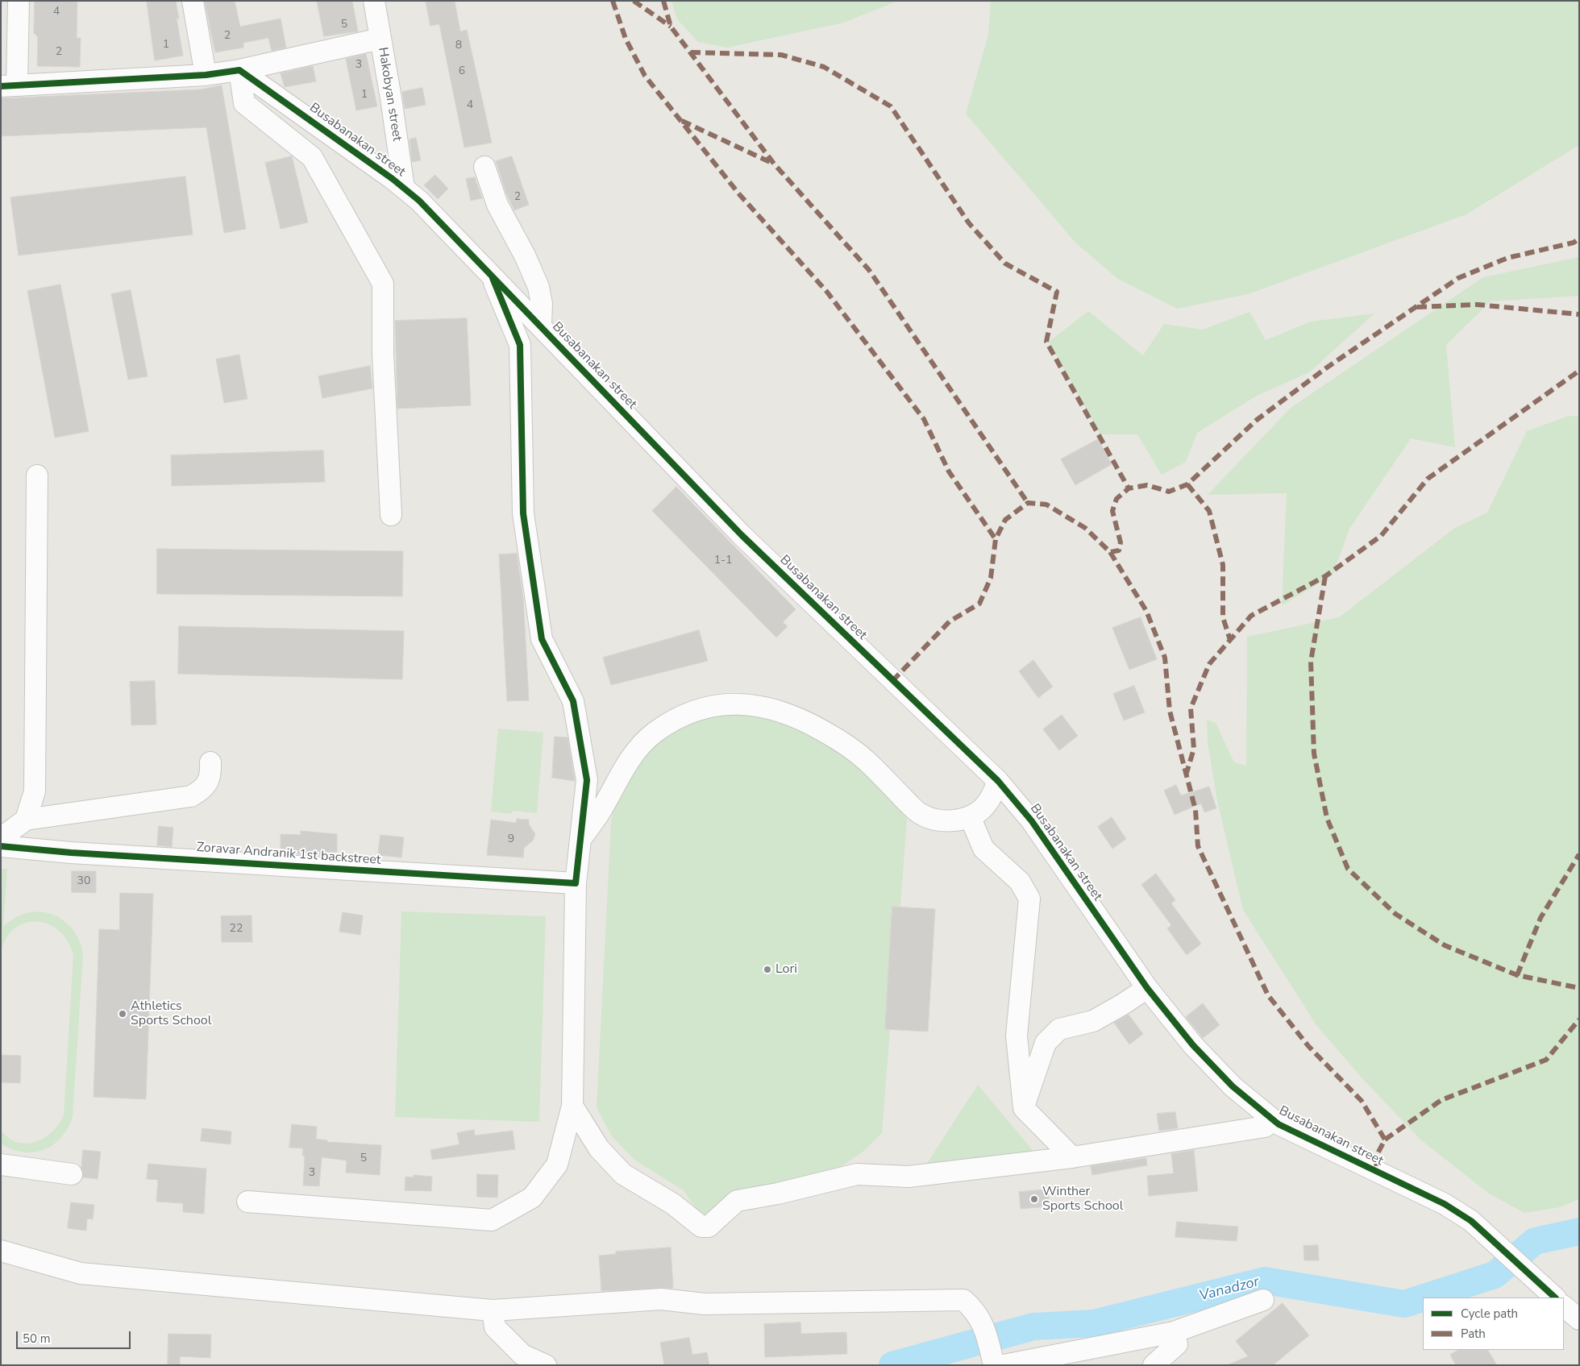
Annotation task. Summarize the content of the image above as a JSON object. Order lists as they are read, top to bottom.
{
  "streets": {
    "street": ["Hakobyan street", "Busabanakan street", "Zoravar Andranik 1st backstreet"]
  },
  "crossings": [
    ["Hakobyan street", "Busabanakan street"]
  ],
  "water": ["Vanadzor"],
  "places": ["Lori", "Athletics Sports School", "Winther Sports School"],
  "house_numbers": [
    "4",
    "5",
    "2",
    "1",
    "8",
    "2",
    "3",
    "6",
    "1",
    "4",
    "2",
    "1-1",
    "9",
    "30",
    "22",
    "5",
    "3"
  ],
  "legend": ["Cycle path", "Path"],
  "scale_bar": "50 m"
}
